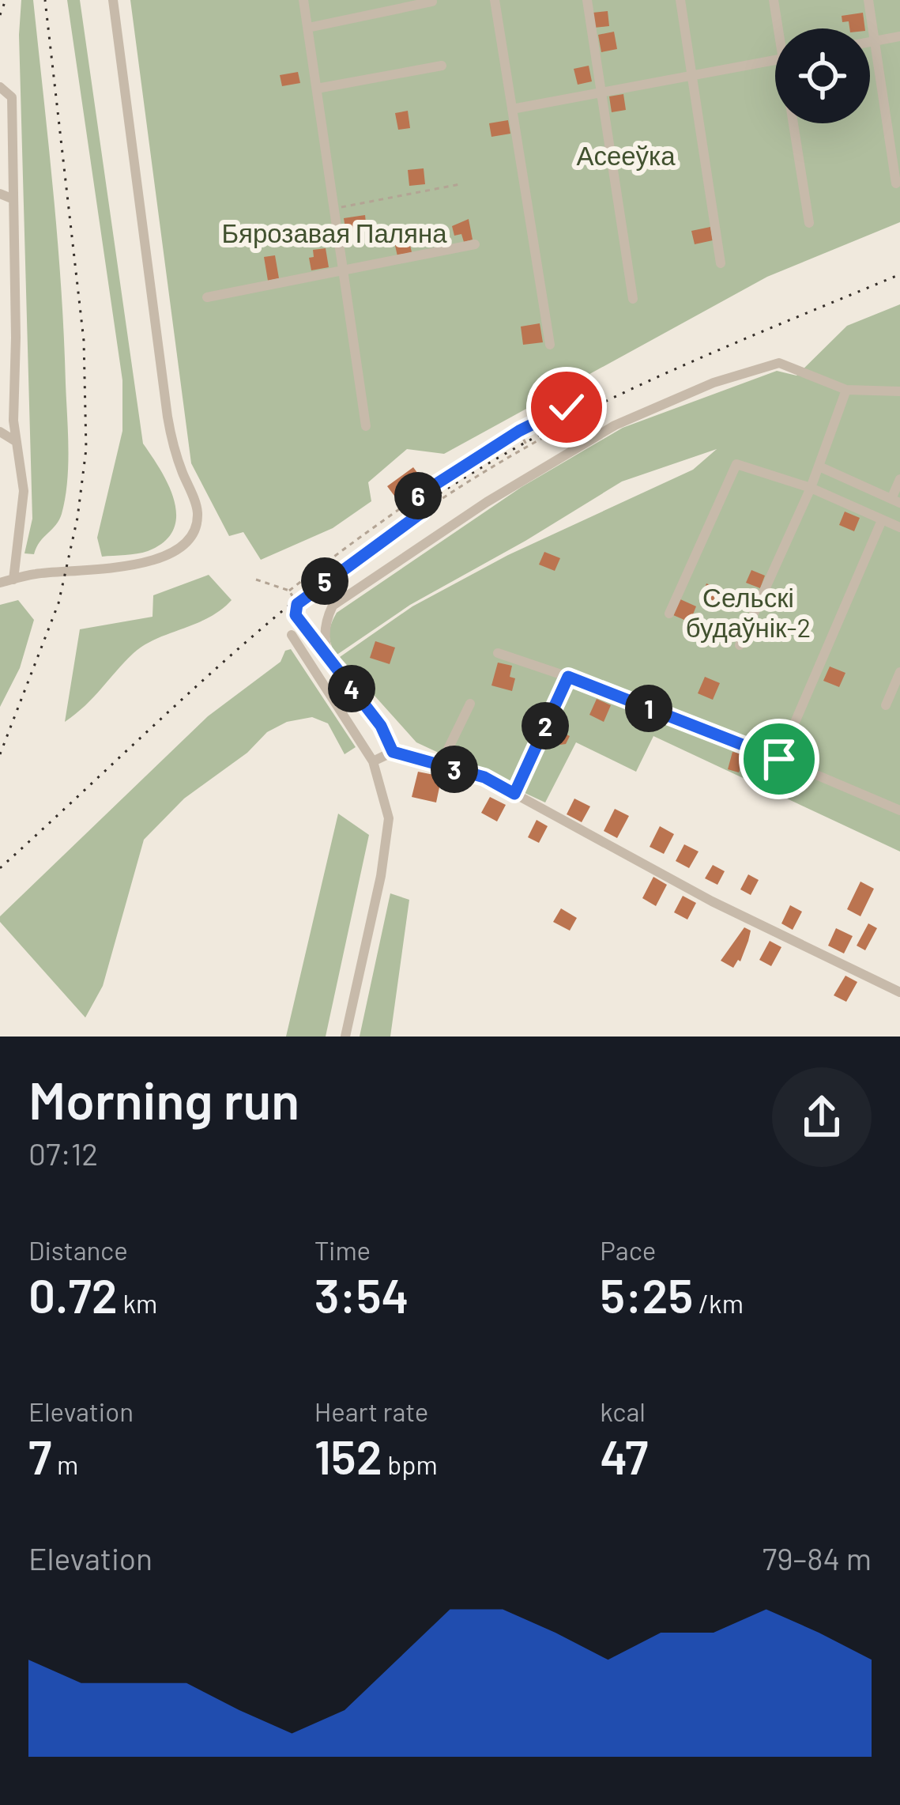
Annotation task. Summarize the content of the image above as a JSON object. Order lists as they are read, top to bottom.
{
  "parks": ["Асееўка", "Бярозавая Паляна", "Сельскі будаўнік-2"],
  "page": {
    "pins": [
      "6",
      "5",
      "4",
      "1",
      "2",
      "3"
    ],
    "heading": ["Morning run", "07:12"],
    "stats": [
      ["Distance", "0.72 km"],
      ["Time", "3:54"],
      ["Pace", "5:25 /km"],
      ["Elevation", "7 m"],
      ["Heart rate", "152 bpm"],
      ["kcal", "47"]
    ],
    "chart": ["Elevation", "79–84 m"]
  }
}
